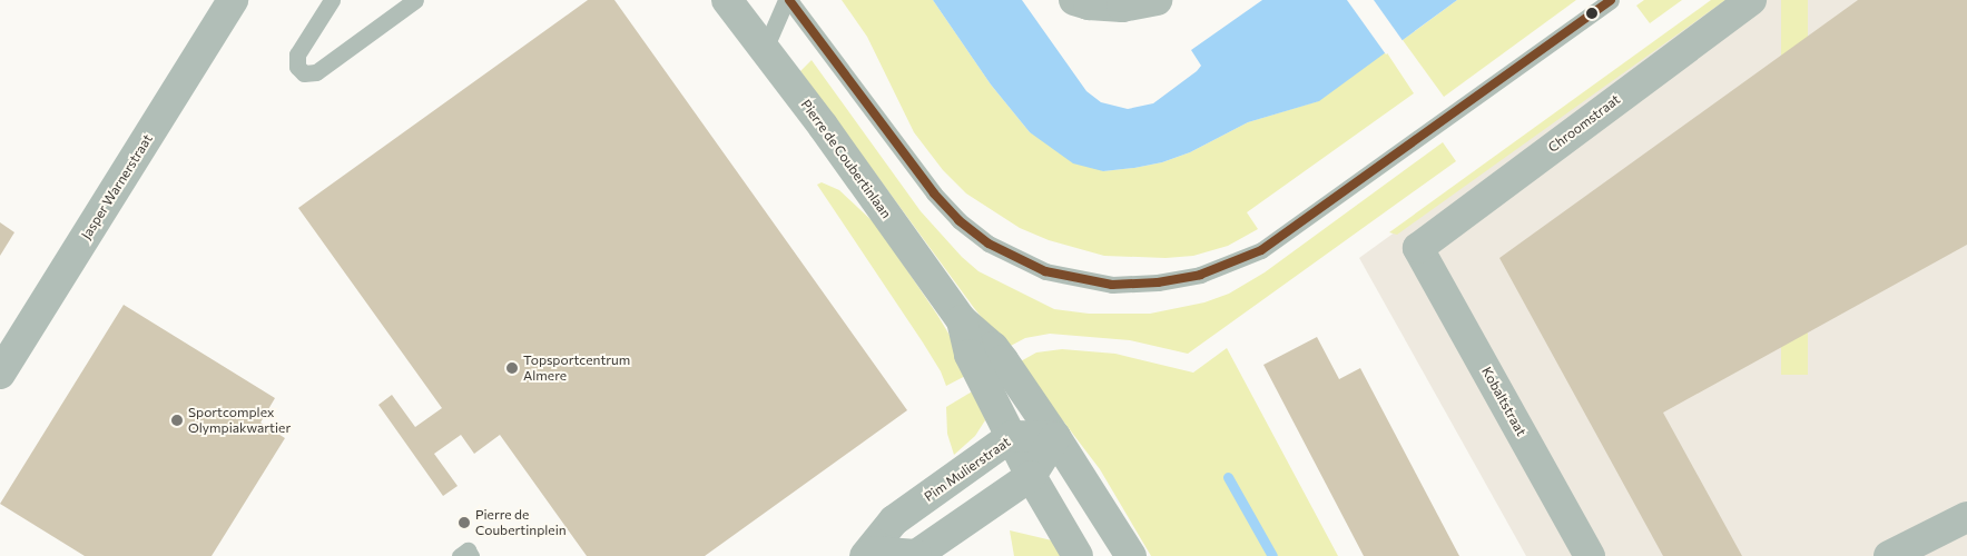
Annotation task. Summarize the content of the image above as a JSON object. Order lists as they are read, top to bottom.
{
  "streets": {
    "street": [
      "Chroomstraat",
      "Pierre de Coubertinlaan",
      "Jasper Warnerstraat",
      "Kobaltstraat",
      "Pim Mulierstraat"
    ]
  },
  "crossings": [
    ["Chroomstraat", "Kobaltstraat"],
    ["Pierre de Coubertinlaan", "Pim Mulierstraat"]
  ],
  "places": ["Topsportcentrum Almere", "Sportcomplex Olympiakwartier", "Pierre de Coubertinplein"]
}
